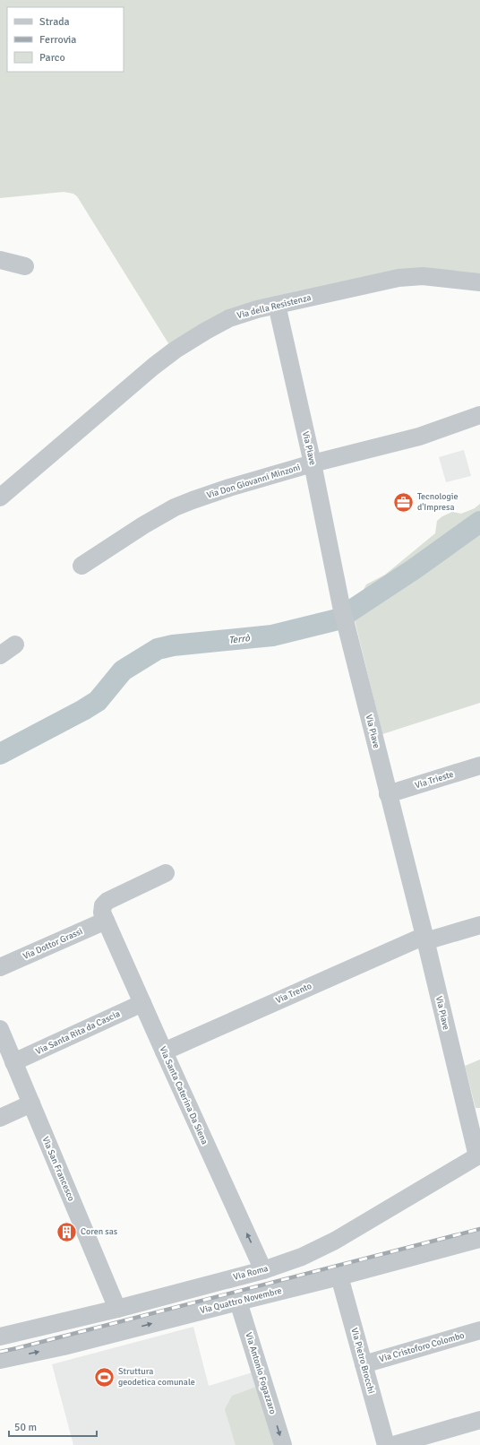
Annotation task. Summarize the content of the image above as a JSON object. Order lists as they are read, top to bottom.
{
  "streets": {
    "street": [
      "Via della Resistenza",
      "Via Piave",
      "Via Don Giovanni Minzoni",
      "Via Trieste",
      "Via Dottor Grassi",
      "Via Trento",
      "Via Santa Rita da Cascia",
      "Via Santa Caterina Da Siena",
      "Via San Francesco",
      "Via Roma",
      "Via Quattro Novembre",
      "Via Cristoforo Colombo",
      "Via Pietro Brocchi",
      "Via Antonio Fogazzaro"
    ]
  },
  "crossings": [
    ["Via della Resistenza", "Via Piave"],
    ["Via Piave", "Via Don Giovanni Minzoni"],
    ["Via Piave", "Via Trieste"],
    ["Via Piave", "Via Trento"],
    ["Via Piave", "Via Roma"],
    ["Via Dottor Grassi", "Via Santa Caterina Da Siena"],
    ["Via Trento", "Via Santa Caterina Da Siena"],
    ["Via Santa Rita da Cascia", "Via Santa Caterina Da Siena"],
    ["Via Santa Rita da Cascia", "Via San Francesco"],
    ["Via Santa Caterina Da Siena", "Via Roma"],
    ["Via San Francesco", "Via Roma"],
    ["Via Quattro Novembre", "Via Pietro Brocchi"],
    ["Via Quattro Novembre", "Via Antonio Fogazzaro"],
    ["Via Cristoforo Colombo", "Via Pietro Brocchi"]
  ],
  "one_way": ["Via Santa Caterina Da Siena", "Via Quattro Novembre", "Via Antonio Fogazzaro"],
  "water": ["Terrò"],
  "places": {
    "office": ["Tecnologie d'Impresa"],
    "building": ["Coren sas"],
    "sports": ["Struttura geodetica comunale"]
  },
  "legend": ["Strada", "Ferrovia", "Parco"],
  "scale_bar": "50 m"
}
